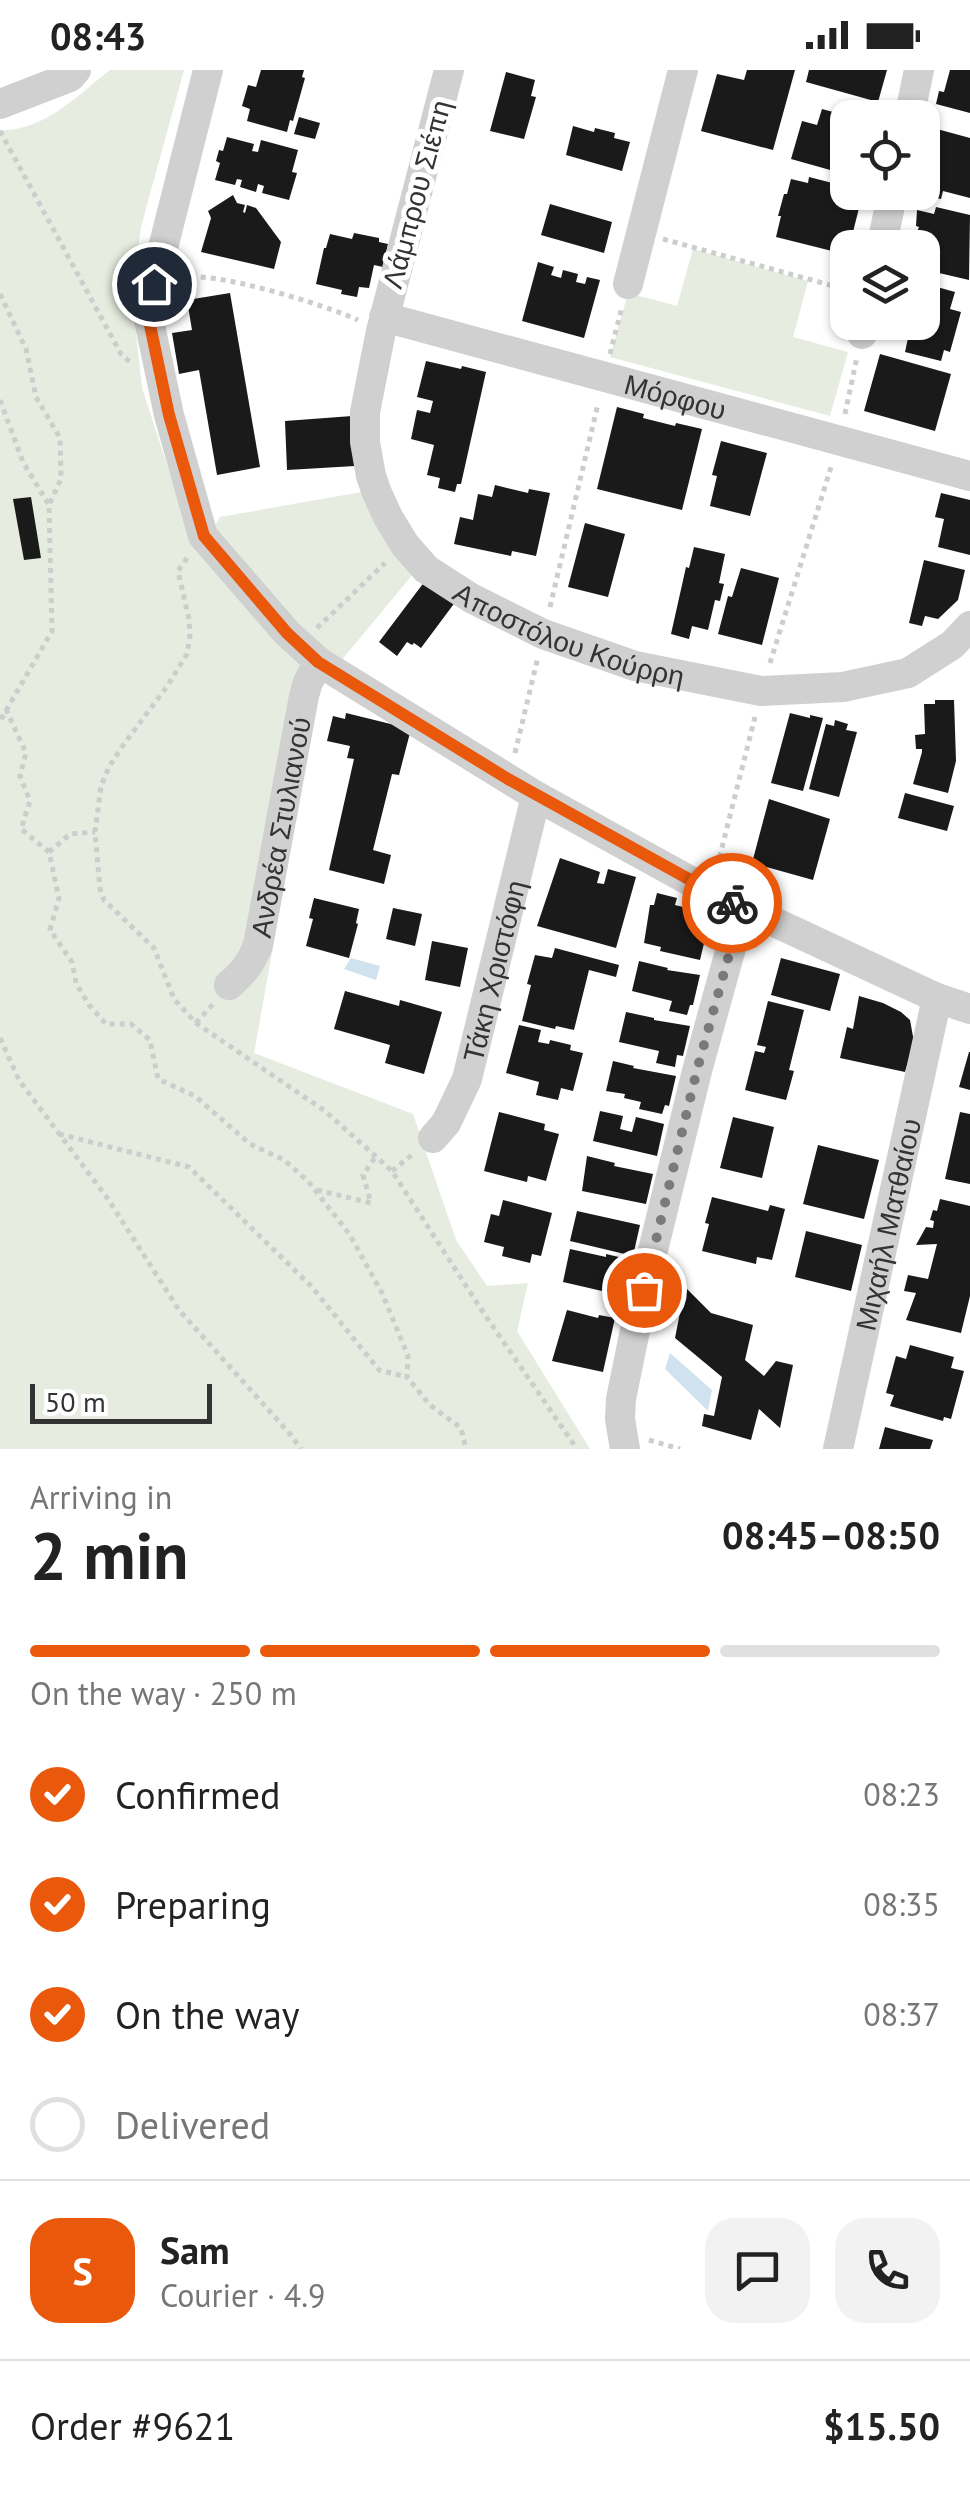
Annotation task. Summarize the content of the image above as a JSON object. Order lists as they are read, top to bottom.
{
  "streets": {
    "street": [
      "Λάμπρου Σιέπη",
      "Μόρφου",
      "Αποστόλου Κούρρη",
      "Ανδρέα Στυλιανού",
      "Τάκη Χριστόφη",
      "Μιχαήλ Ματθαίου"
    ]
  },
  "crossings": [
    ["Λάμπρου Σιέπη", "Μόρφου"],
    ["Λάμπρου Σιέπη", "Αποστόλου Κούρρη"],
    ["Μόρφου", "Αποστόλου Κούρρη"]
  ],
  "scale_bar": "50 m",
  "page": {
    "status": "08:43",
    "scale": "50 m",
    "heading": ["2 min", "Arriving in", "08:45–08:50"],
    "panel": [
      "Sam",
      "Courier · 4.9",
      "Order #9621",
      "$15.50"
    ],
    "bar": "On the way · 250 m",
    "list": [
      ["Confirmed", "08:23"],
      ["Preparing", "08:35"],
      ["On the way", "08:37"],
      "Delivered"
    ],
    "round": "S"
  }
}
